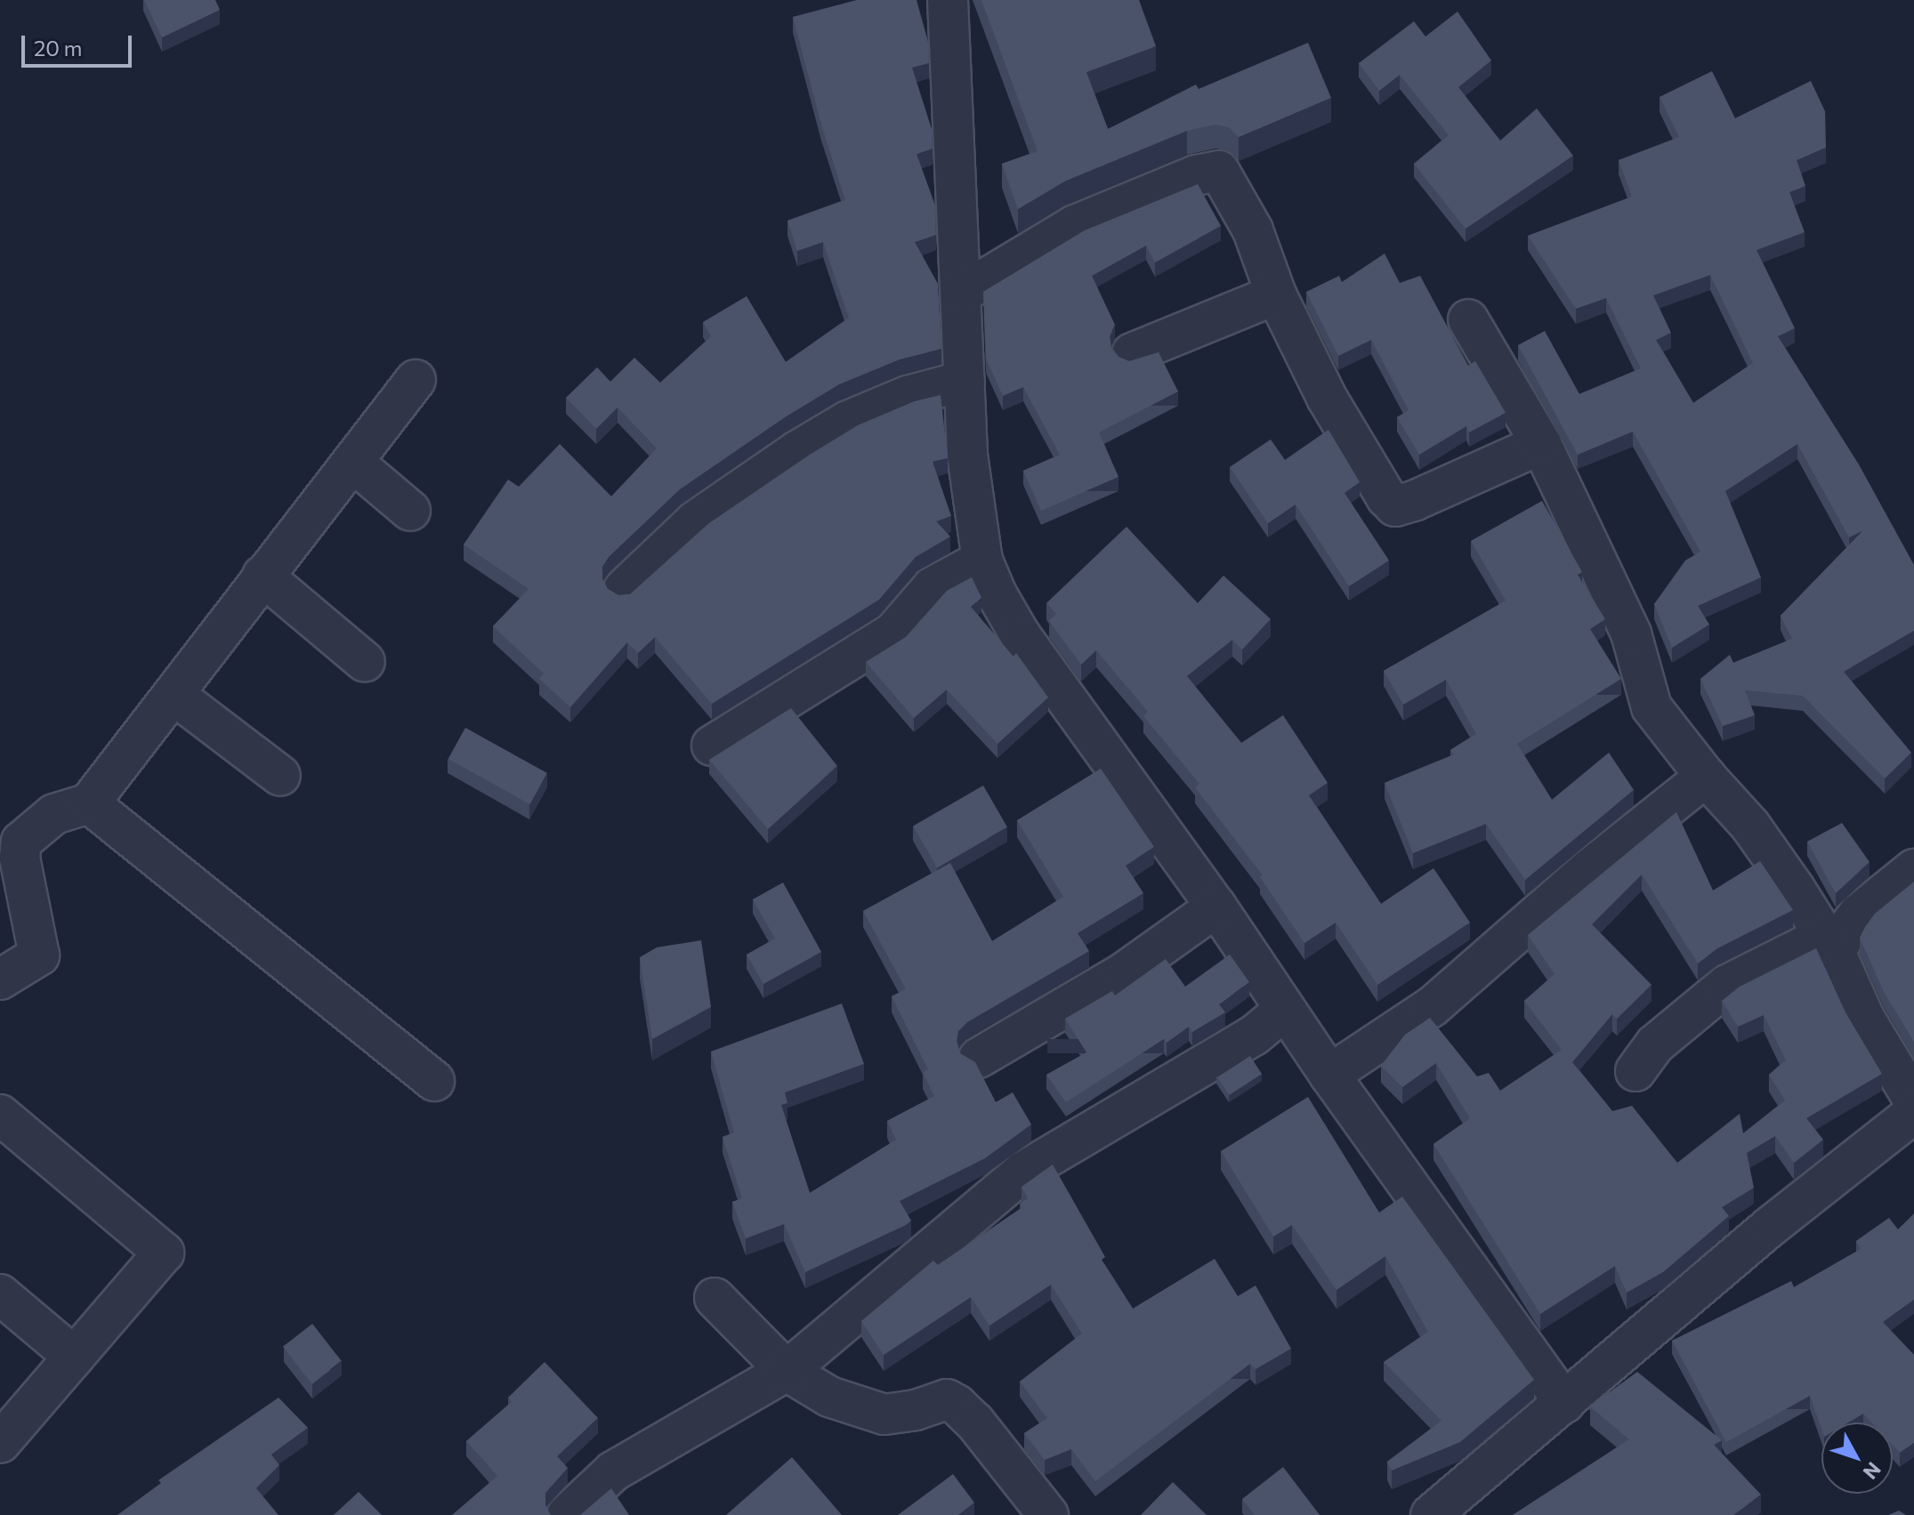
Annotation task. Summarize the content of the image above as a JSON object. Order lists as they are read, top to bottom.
{
  "scale_bar": "20 m",
  "north": "bottom right"
}
